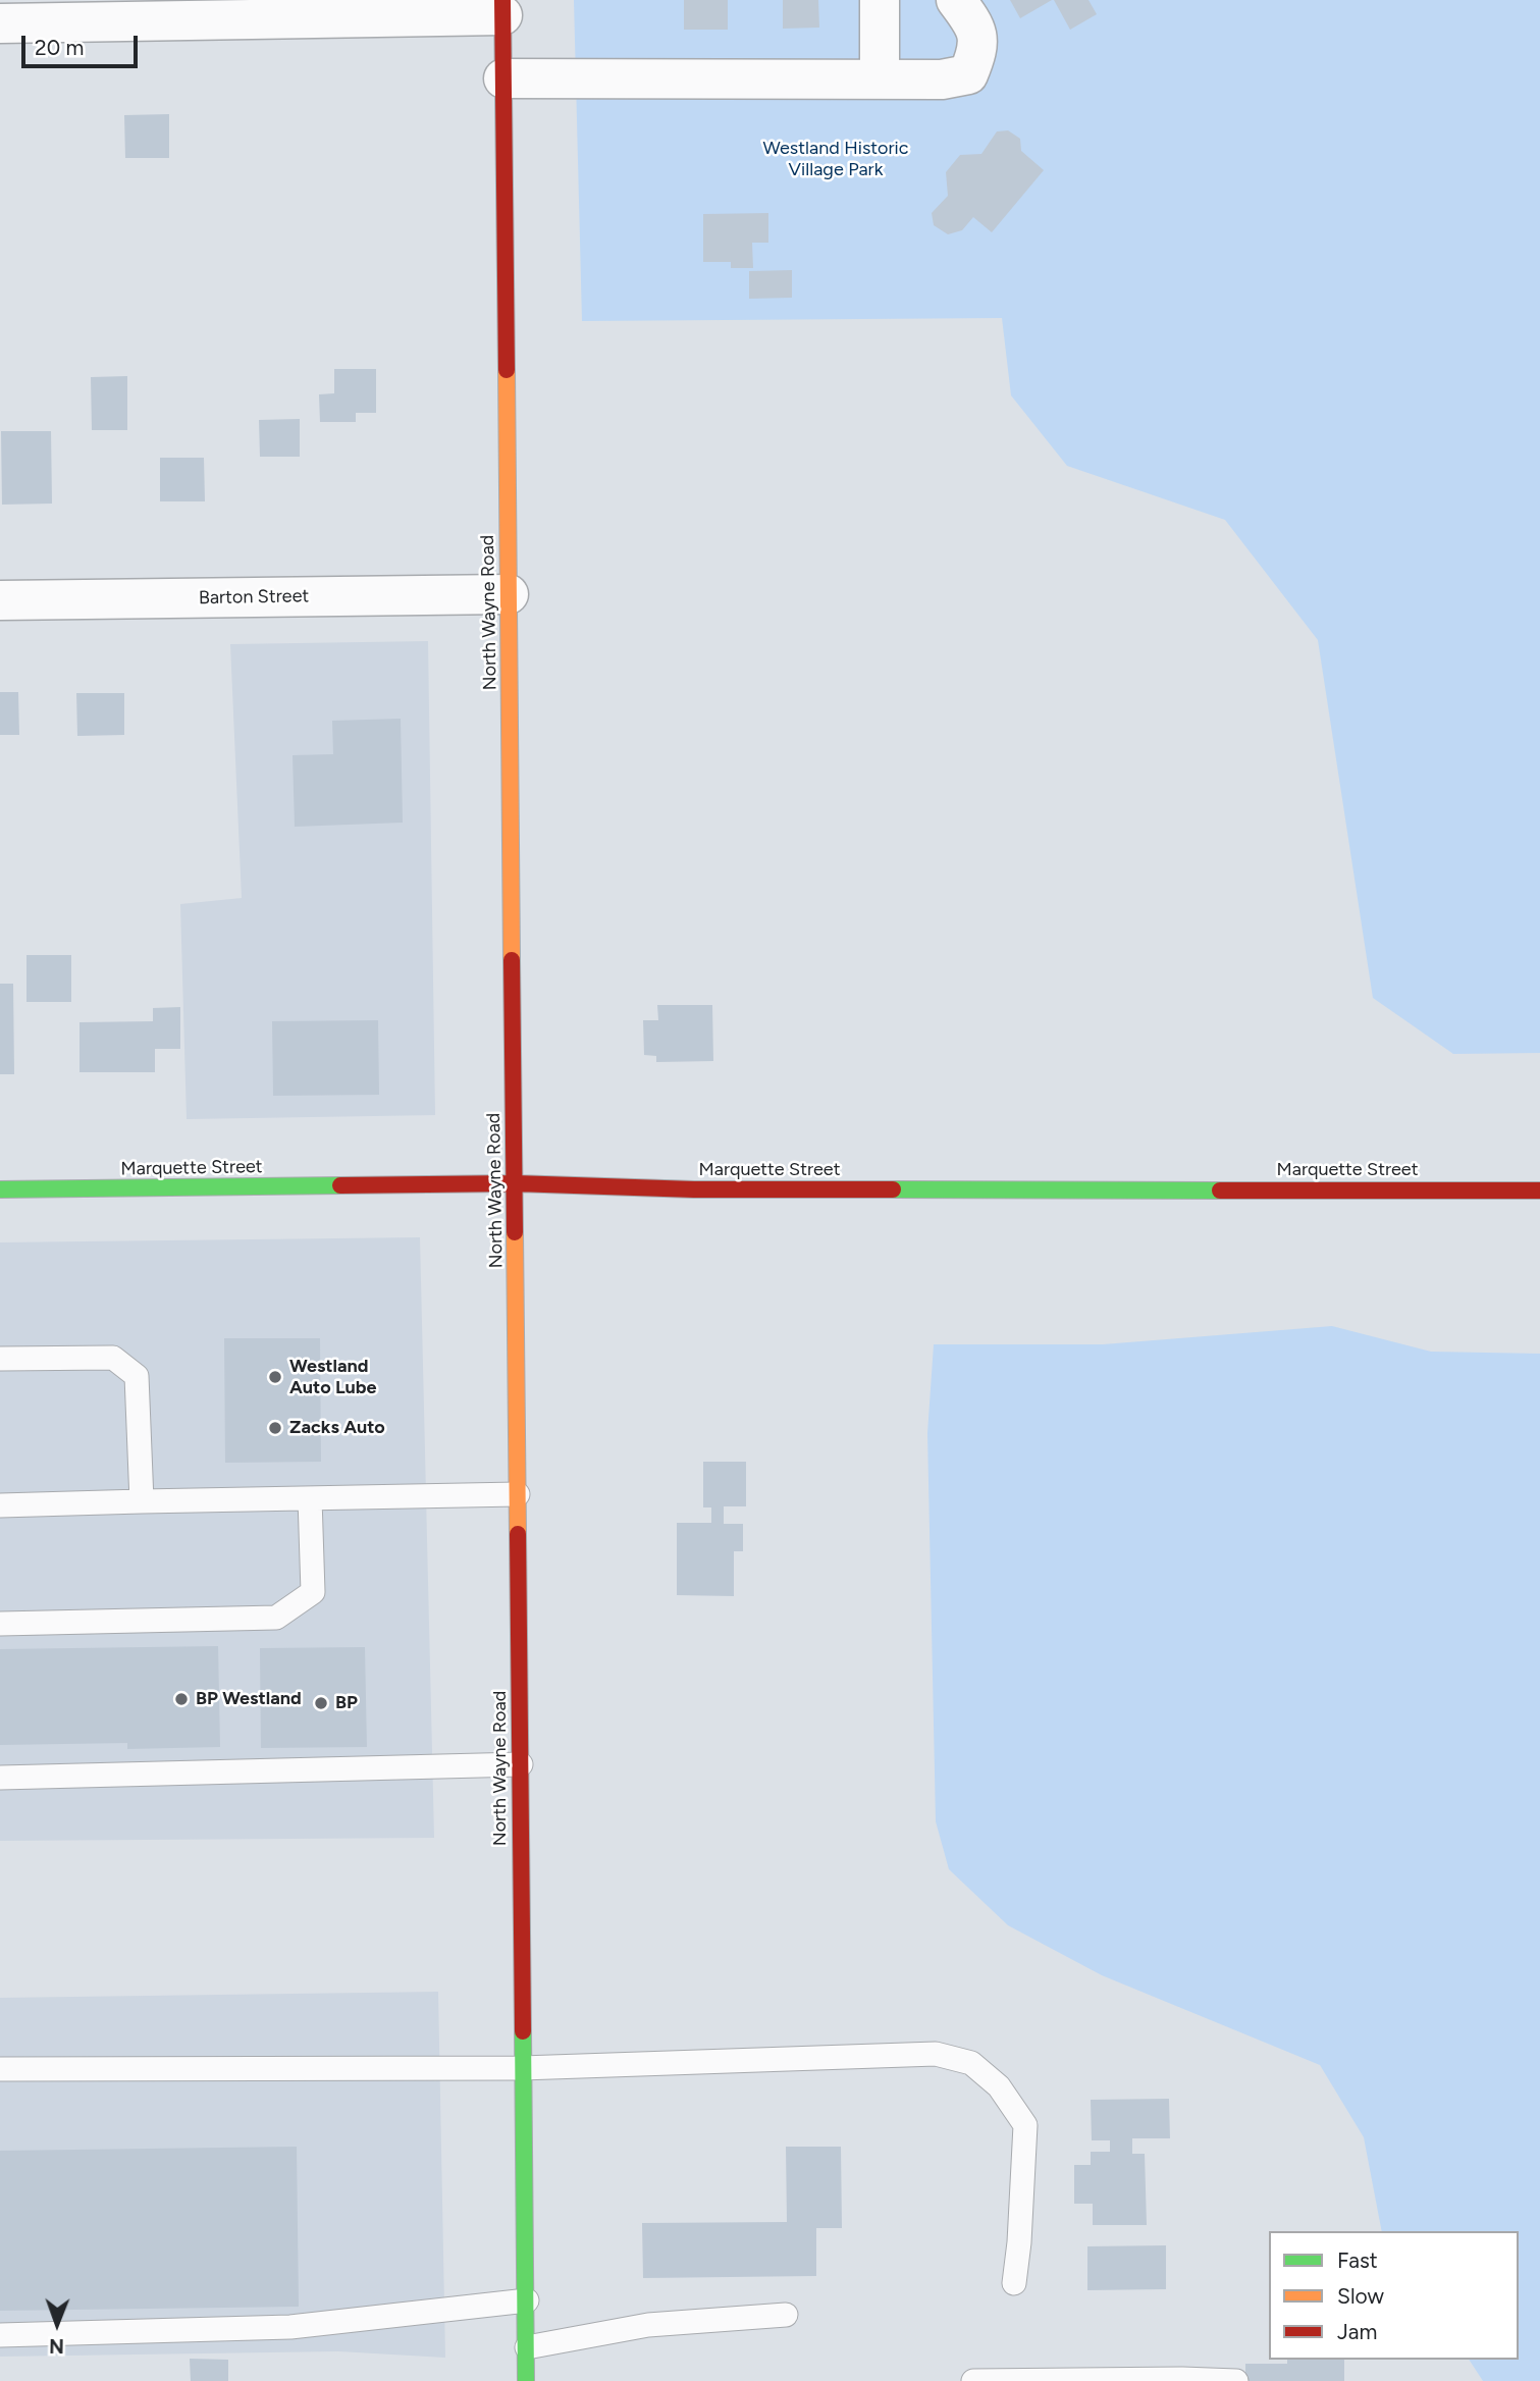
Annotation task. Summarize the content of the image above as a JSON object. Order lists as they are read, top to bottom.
{
  "streets": {
    "main road": ["North Wayne Road", "Marquette Street"],
    "street": ["Barton Street"]
  },
  "crossings": [
    ["Barton Street", "North Wayne Road"],
    ["North Wayne Road", "Marquette Street"]
  ],
  "parks": ["Westland Historic Village Park"],
  "places": [
    "Westland Auto Lube",
    "Zacks Auto",
    "BP Westland",
    "BP"
  ],
  "legend": ["Fast", "Slow", "Jam"],
  "scale_bar": "20 m",
  "north": "bottom"
}
